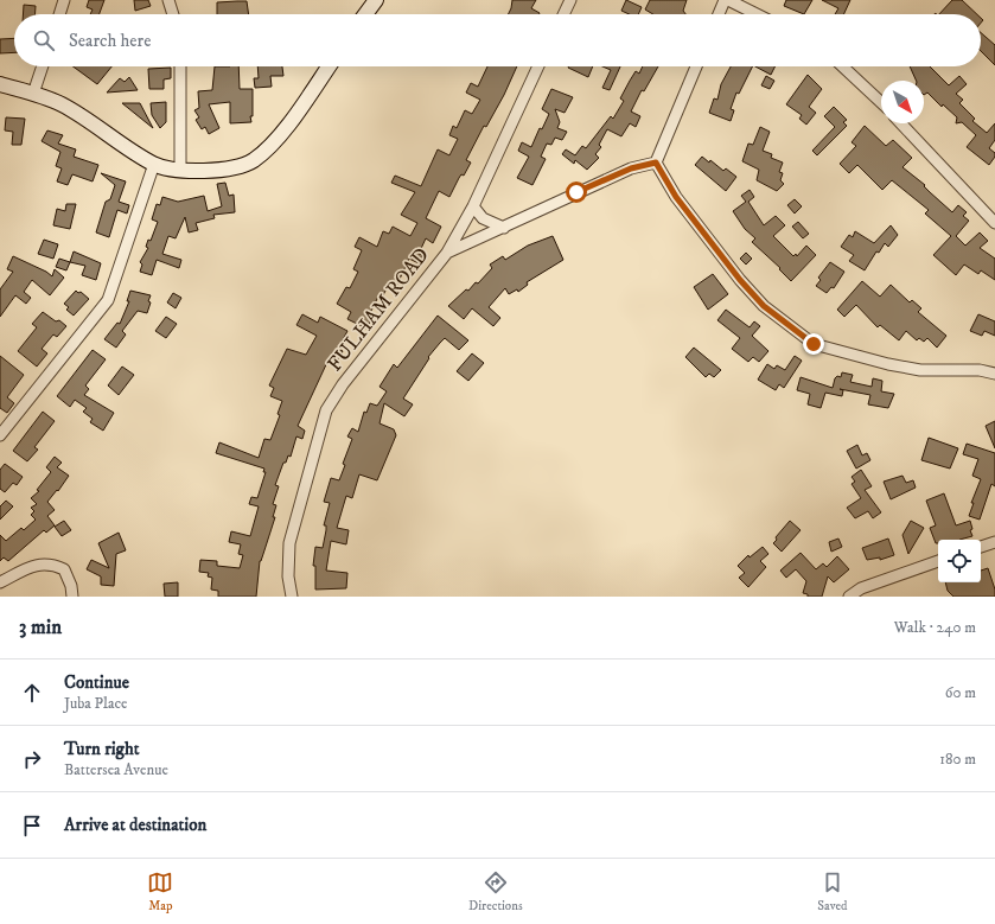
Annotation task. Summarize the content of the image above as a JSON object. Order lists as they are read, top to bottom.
{
  "streets": {
    "street": ["FULHAM ROAD"]
  },
  "north": "bottom right",
  "page": {
    "search": "Search here",
    "heading": ["3 min", "Walk · 240 m"],
    "list": [
      ["Continue", "Juba Place", "60 m"],
      ["Turn right", "Battersea Avenue", "180 m"],
      "Arrive at destination"
    ],
    "nav": ["Map", "Directions", "Saved"]
  }
}
